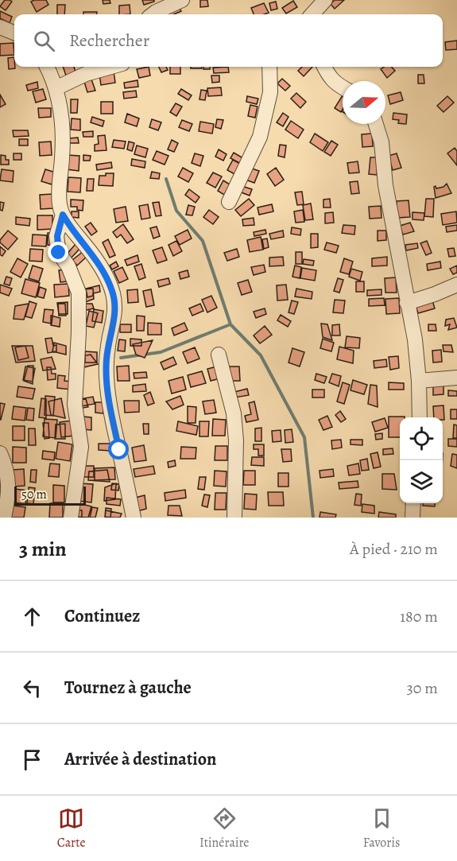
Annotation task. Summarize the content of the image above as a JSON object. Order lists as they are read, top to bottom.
{
  "scale_bar": "50 m",
  "north": "right",
  "page": {
    "search": "Rechercher",
    "scale": "50 m",
    "heading": ["3 min", "À pied · 210 m"],
    "list": [
      ["Continuez", "180 m"],
      ["Tournez à gauche", "30 m"],
      "Arrivée à destination"
    ],
    "nav": ["Carte", "Itinéraire", "Favoris"]
  }
}
